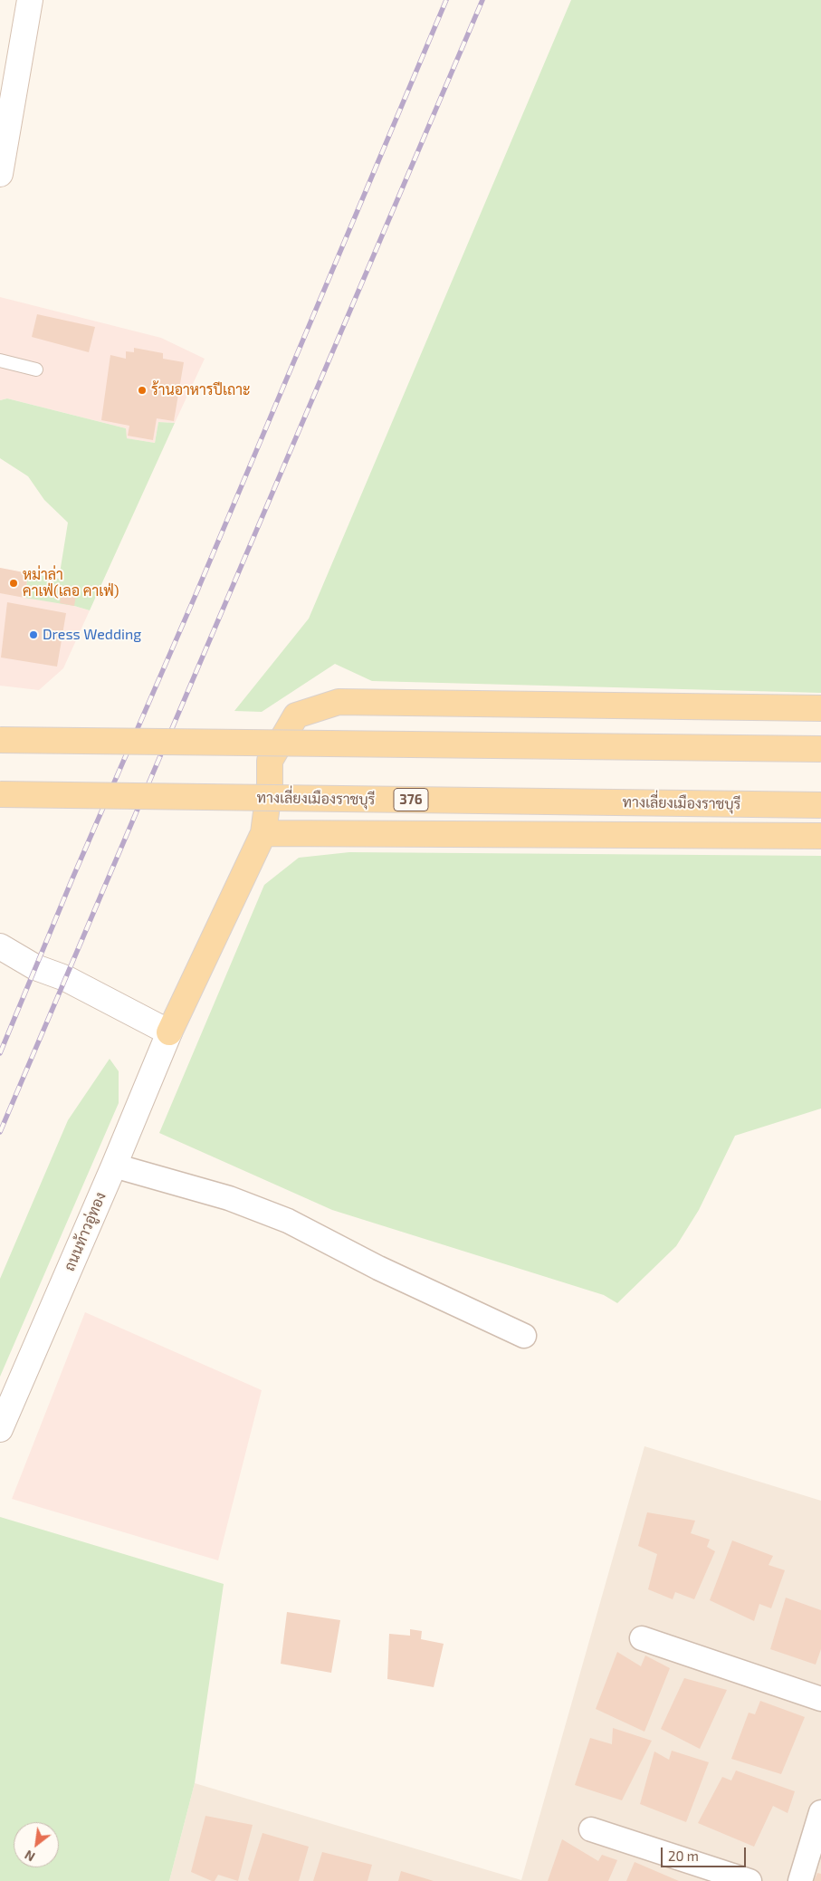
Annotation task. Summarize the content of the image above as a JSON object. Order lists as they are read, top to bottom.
{
  "streets": {
    "main road": ["ทางเลี่ยงเมืองราชบุรี", "376"],
    "street": ["ถนนท้าวอู่ทอง"]
  },
  "places": ["ร้านอาหารปีเถาะ", "หม่าล่า คาเฟ่(เลอ คาเฟ่)", "Dress Wedding"],
  "scale_bar": "20 m",
  "north": "bottom left"
}
